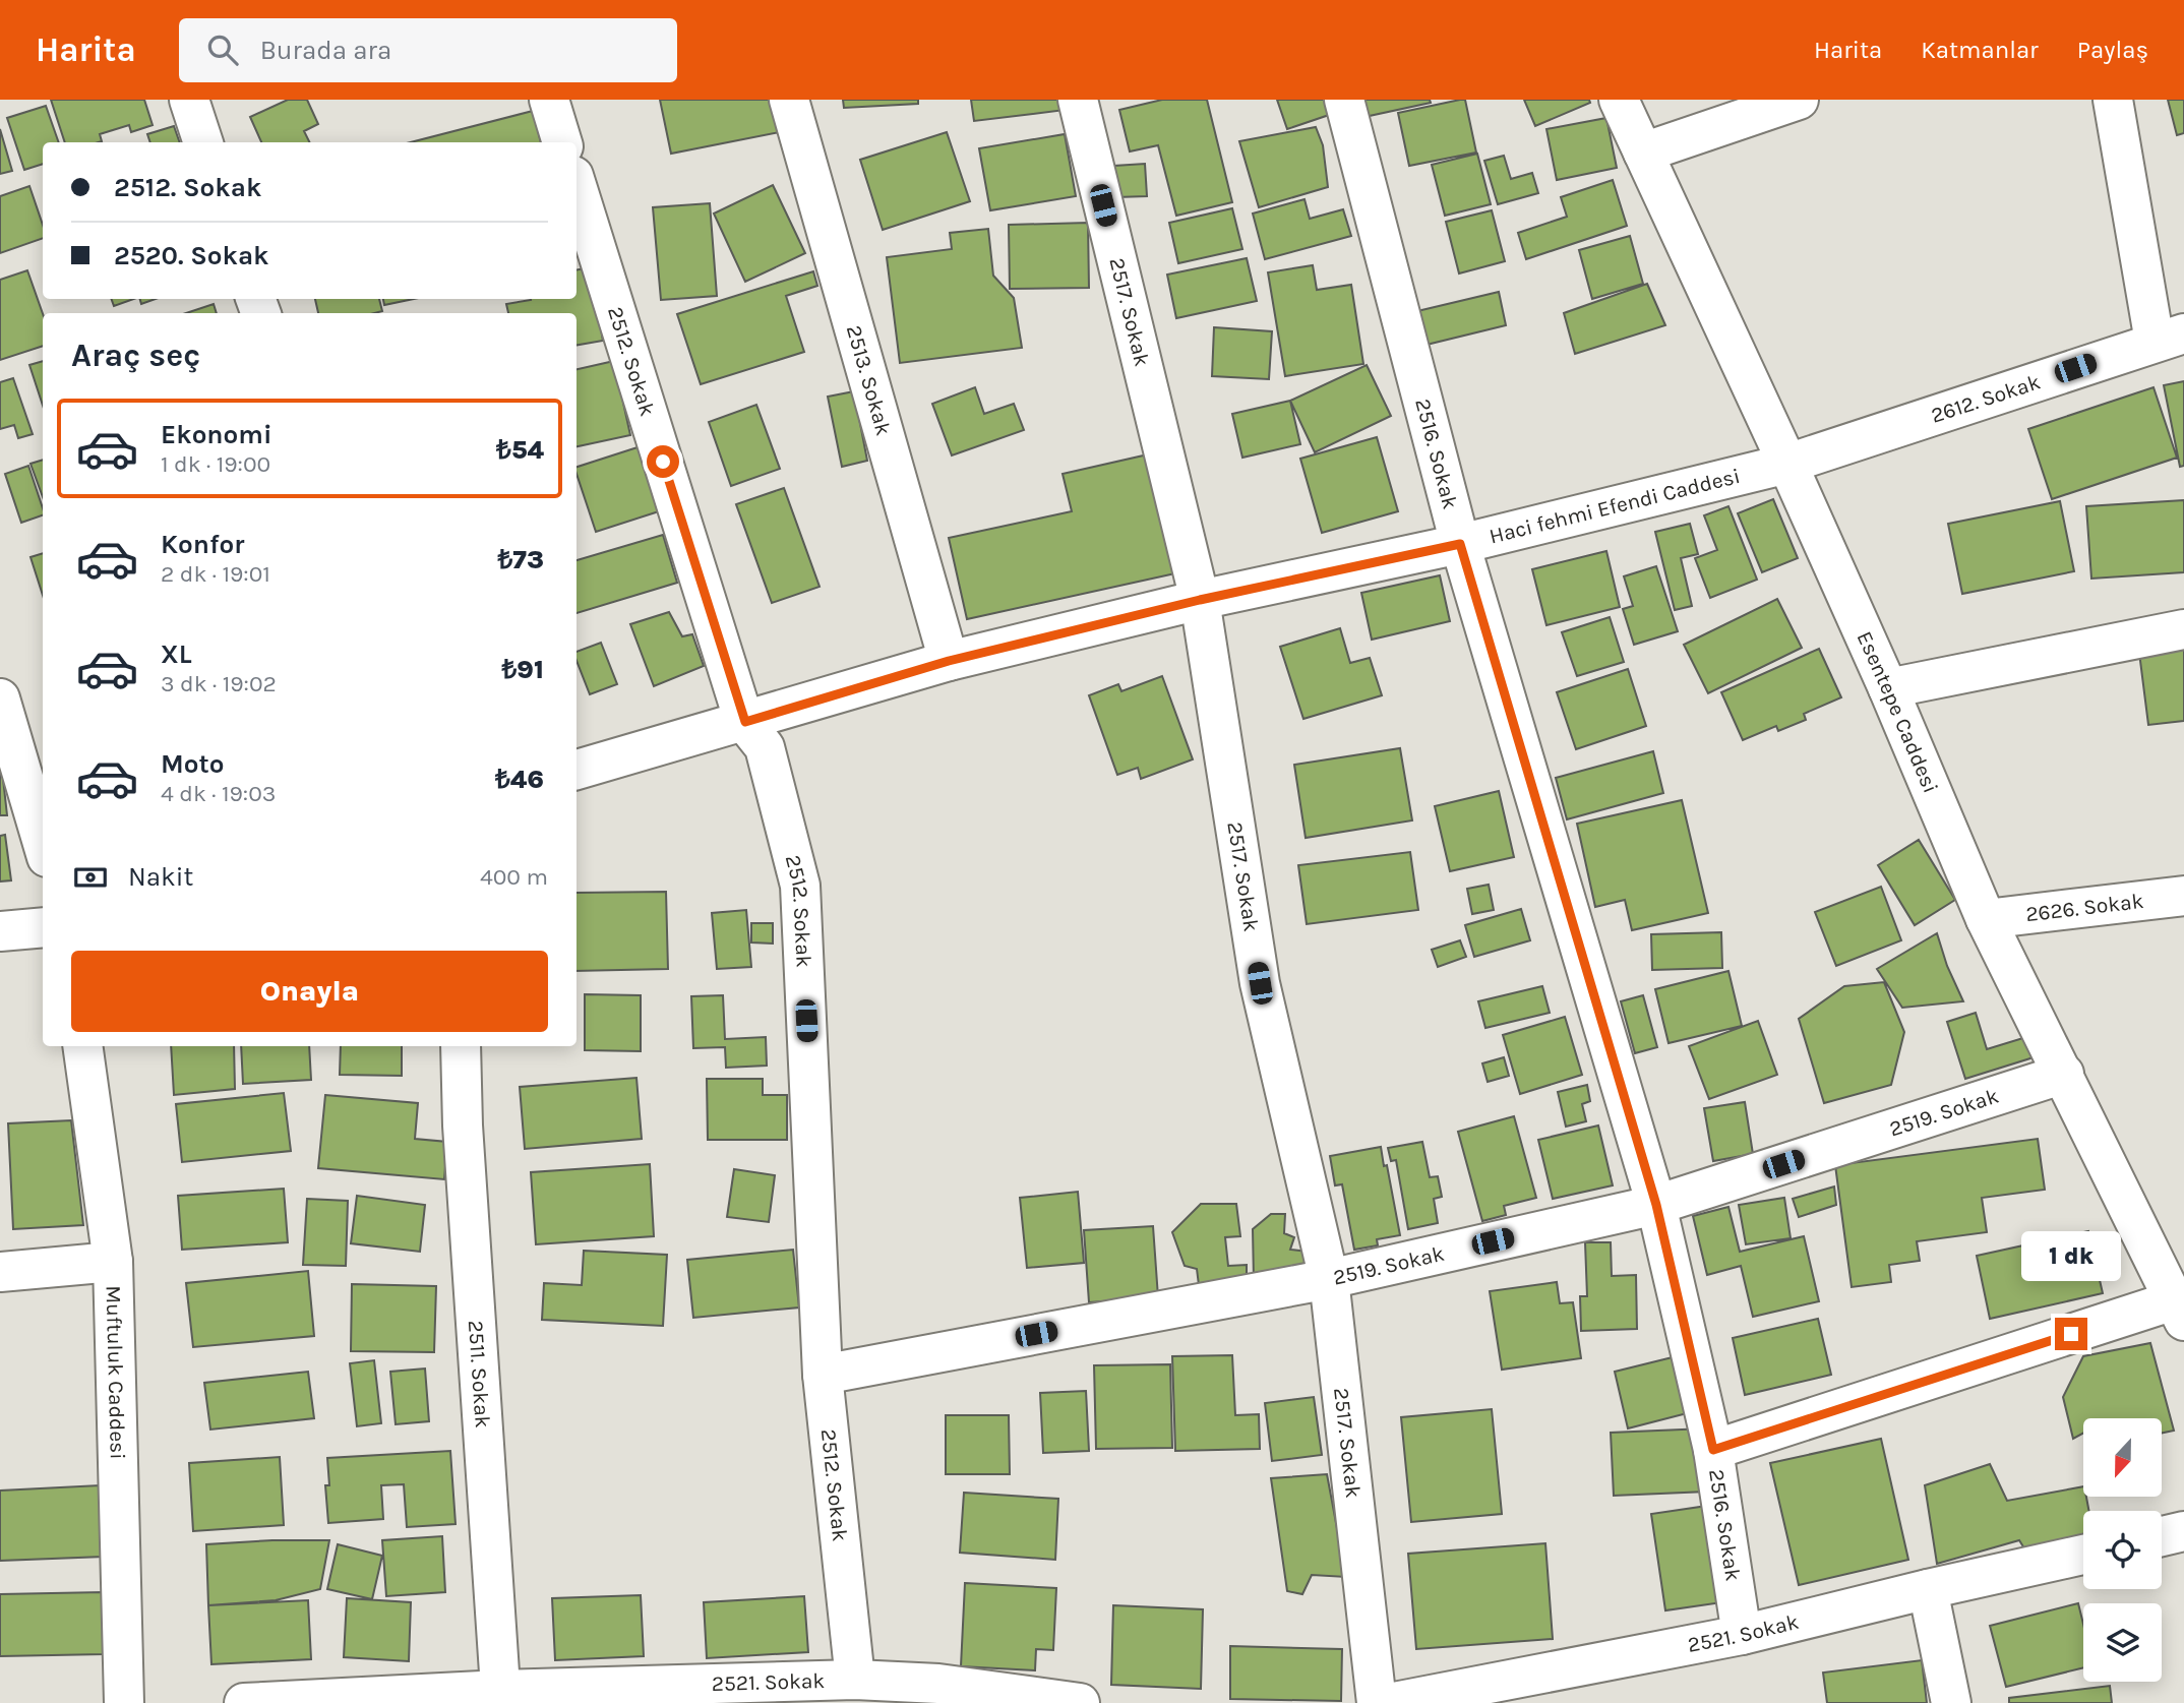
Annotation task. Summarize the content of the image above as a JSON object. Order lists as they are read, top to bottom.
{
  "streets": {
    "street": [
      "2517. Sokak",
      "2512. Sokak",
      "2513. Sokak",
      "2612. Sokak",
      "2516. Sokak",
      "Haci fehmi Efendi Caddesi",
      "Esentepe Caddesi",
      "2626. Sokak",
      "2519. Sokak",
      "Muftuluk Caddesi",
      "2511. Sokak",
      "2521. Sokak"
    ]
  },
  "crossings": [
    ["2517. Sokak", "Haci fehmi Efendi Caddesi"],
    ["2517. Sokak", "2519. Sokak"],
    ["2512. Sokak", "Haci fehmi Efendi Caddesi"],
    ["2512. Sokak", "2519. Sokak"],
    ["2512. Sokak", "2521. Sokak"],
    ["2513. Sokak", "Haci fehmi Efendi Caddesi"],
    ["2612. Sokak", "Haci fehmi Efendi Caddesi"],
    ["2612. Sokak", "Esentepe Caddesi"],
    ["2516. Sokak", "Haci fehmi Efendi Caddesi"],
    ["2516. Sokak", "2519. Sokak"],
    ["2516. Sokak", "2521. Sokak"],
    ["Haci fehmi Efendi Caddesi", "Esentepe Caddesi"],
    ["Esentepe Caddesi", "2626. Sokak"],
    ["Esentepe Caddesi", "2519. Sokak"],
    ["2511. Sokak", "2521. Sokak"]
  ],
  "north": "bottom",
  "page": {
    "header": "Harita",
    "search": "Burada ara",
    "nav": ["Harita", "Katmanlar", "Paylaş"],
    "banner": ["2512. Sokak", "2520. Sokak"],
    "heading": "Araç seç",
    "list": [
      {
        "name": "Ekonomi",
        "note": "1 dk · 19:00",
        "value": "₺54"
      },
      {
        "name": "Konfor",
        "note": "2 dk · 19:01",
        "value": "₺73"
      },
      {
        "name": "XL",
        "note": "3 dk · 19:02",
        "value": "₺91"
      },
      {
        "name": "Moto",
        "note": "4 dk · 19:03",
        "value": "₺46"
      }
    ],
    "pay": ["Nakit", "400 m"],
    "buttons": "Onayla",
    "bubble": "1 dk"
  }
}
